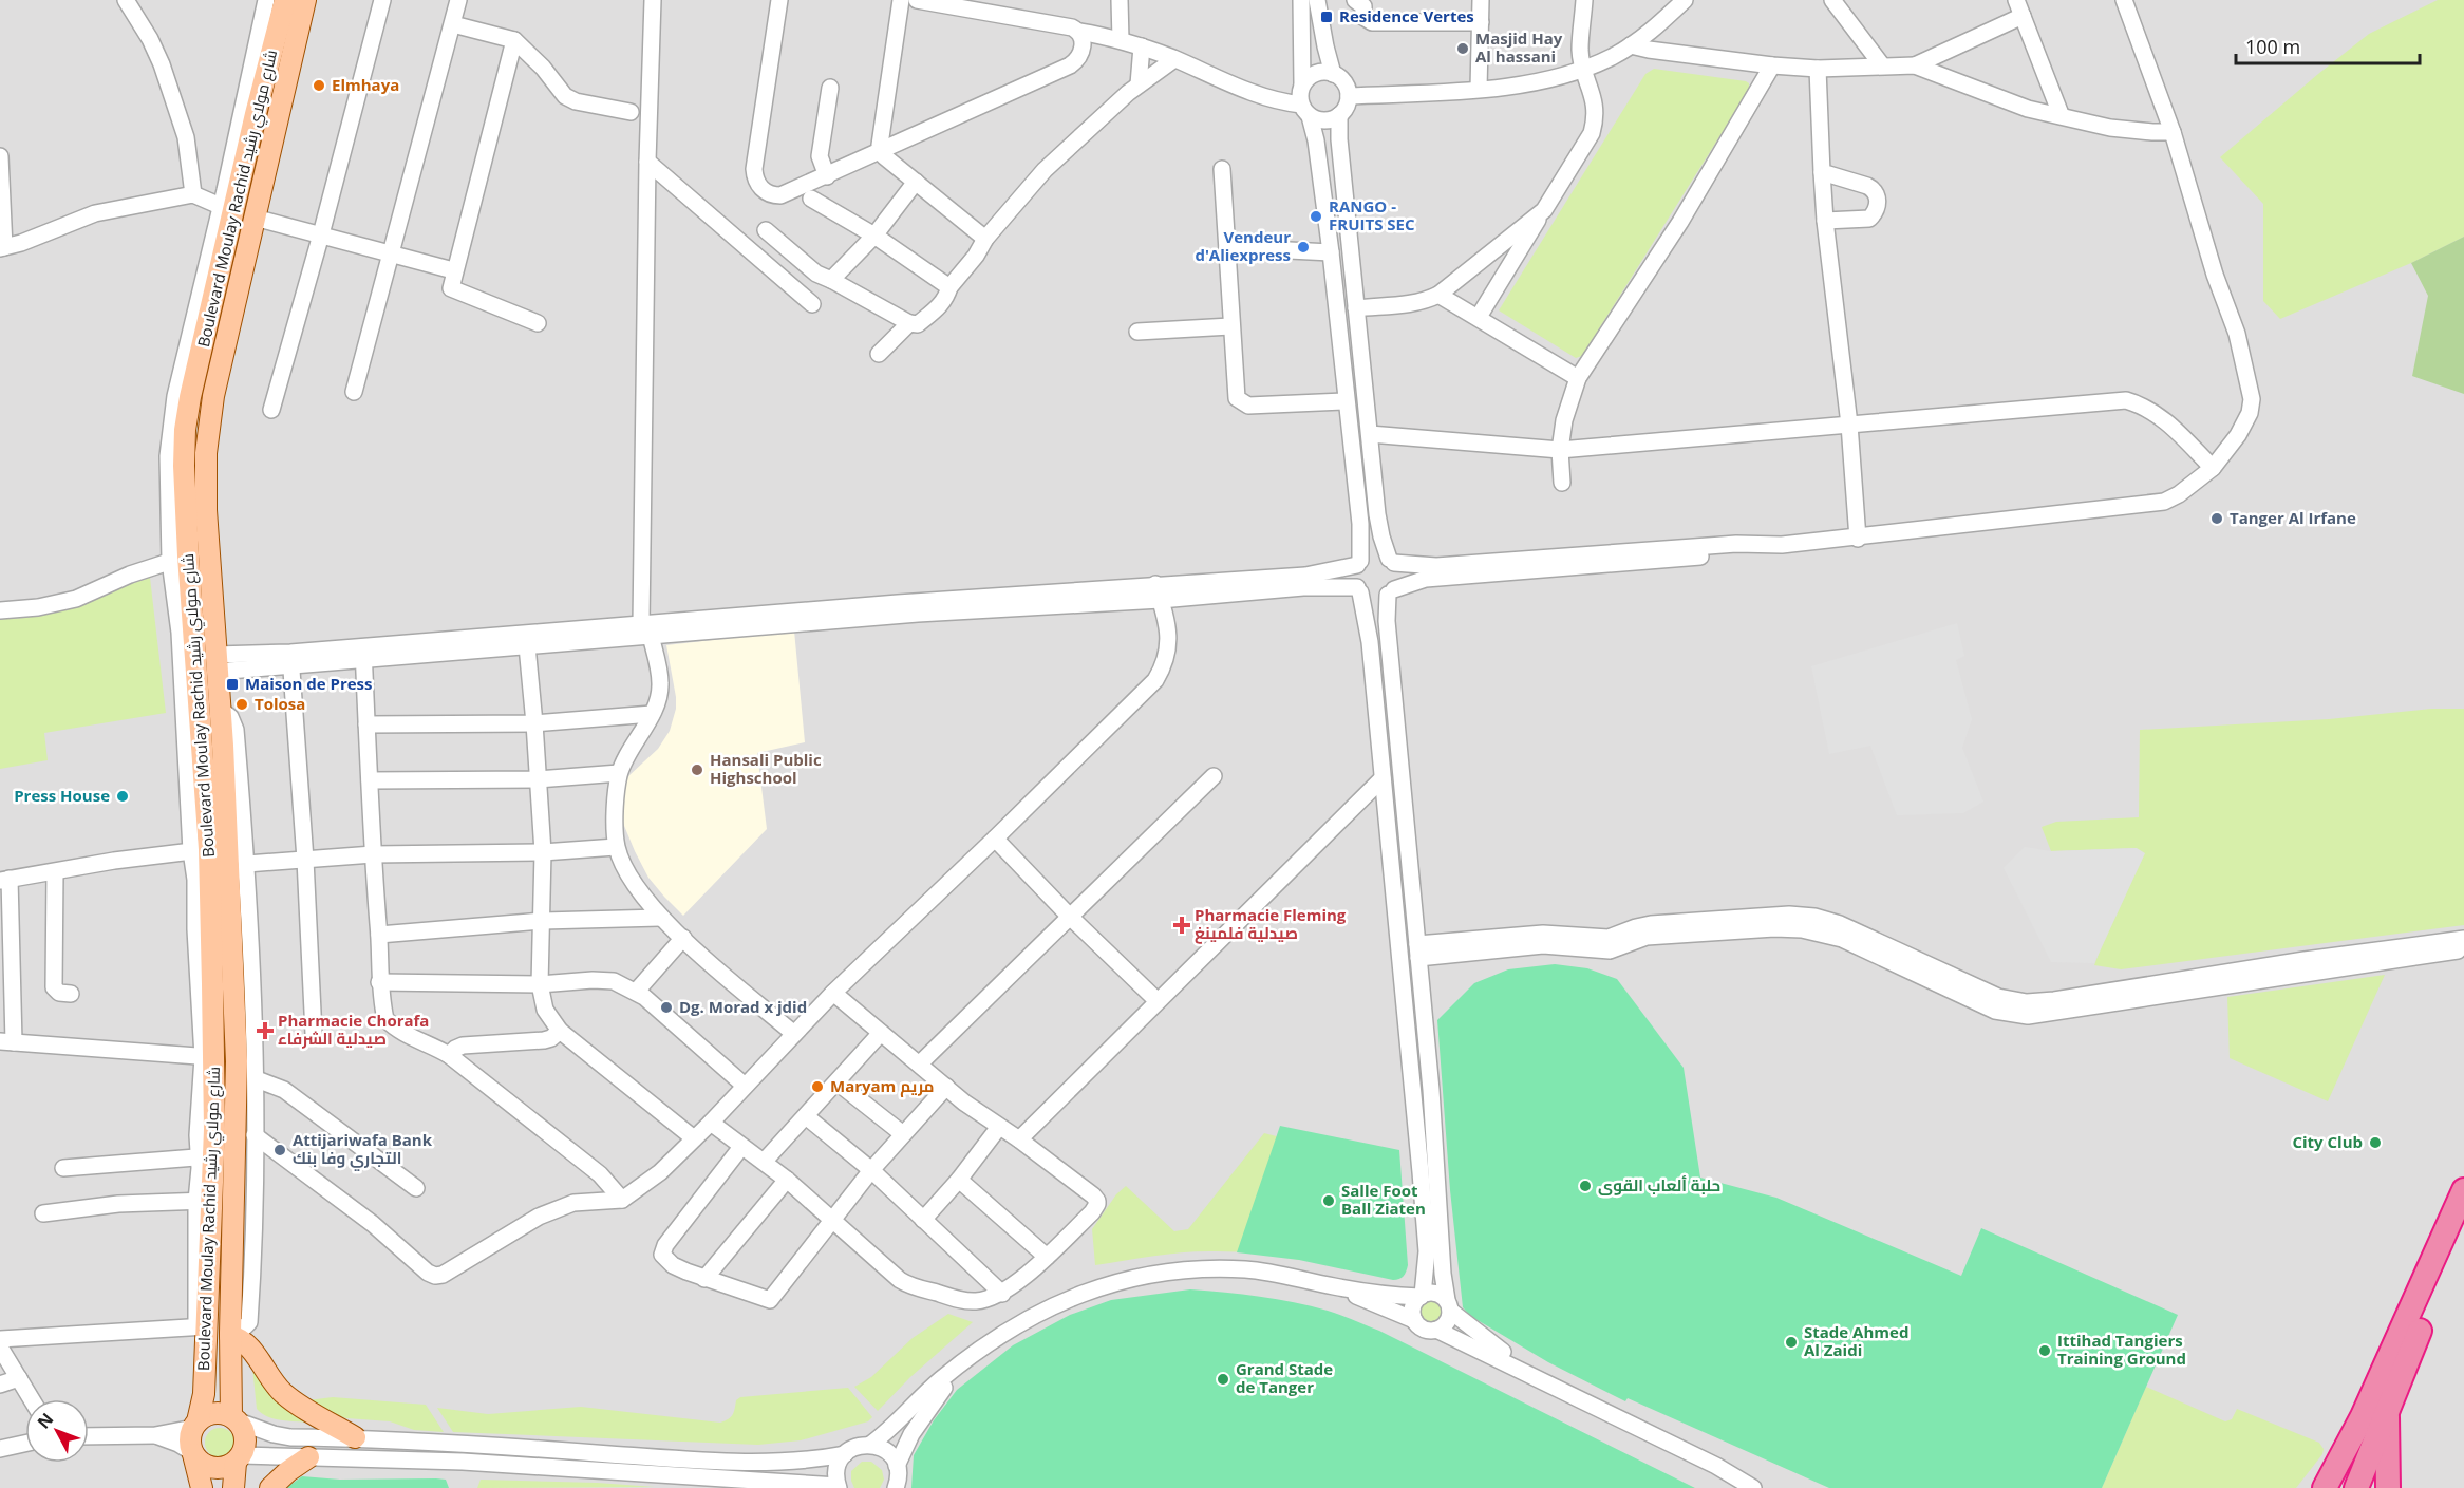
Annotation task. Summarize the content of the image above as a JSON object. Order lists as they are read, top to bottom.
{
  "streets": {
    "main road": ["Boulevard Moulay Rachid شارع مولاي رشيد"]
  },
  "places": {
    "transit": ["Residence Vertes", "Maison de Press"],
    "other": [
      "Masjid Hay Al hassani",
      "Elmhaya",
      "RANGO - FRUITS SEC",
      "Vendeur d'Aliexpress",
      "Tanger Al Irfane",
      "Tolosa",
      "Hansali Public Highschool",
      "Press House",
      "Dg. Morad x jdid",
      "Maryam مريم",
      "City Club",
      "Attijariwafa Bank التجاري وفا بنك",
      "حلبة ألعاب القوى",
      "Salle Foot Ball Ziaten",
      "Stade Ahmed Al Zaidi",
      "Ittihad Tangiers Training Ground",
      "Grand Stade de Tanger"
    ],
    "health": ["Pharmacie Fleming صيدلية فلمينغ", "Pharmacie Chorafa صيدلية الشرفاء"]
  },
  "scale_bar": "100 m",
  "north": "top left"
}
